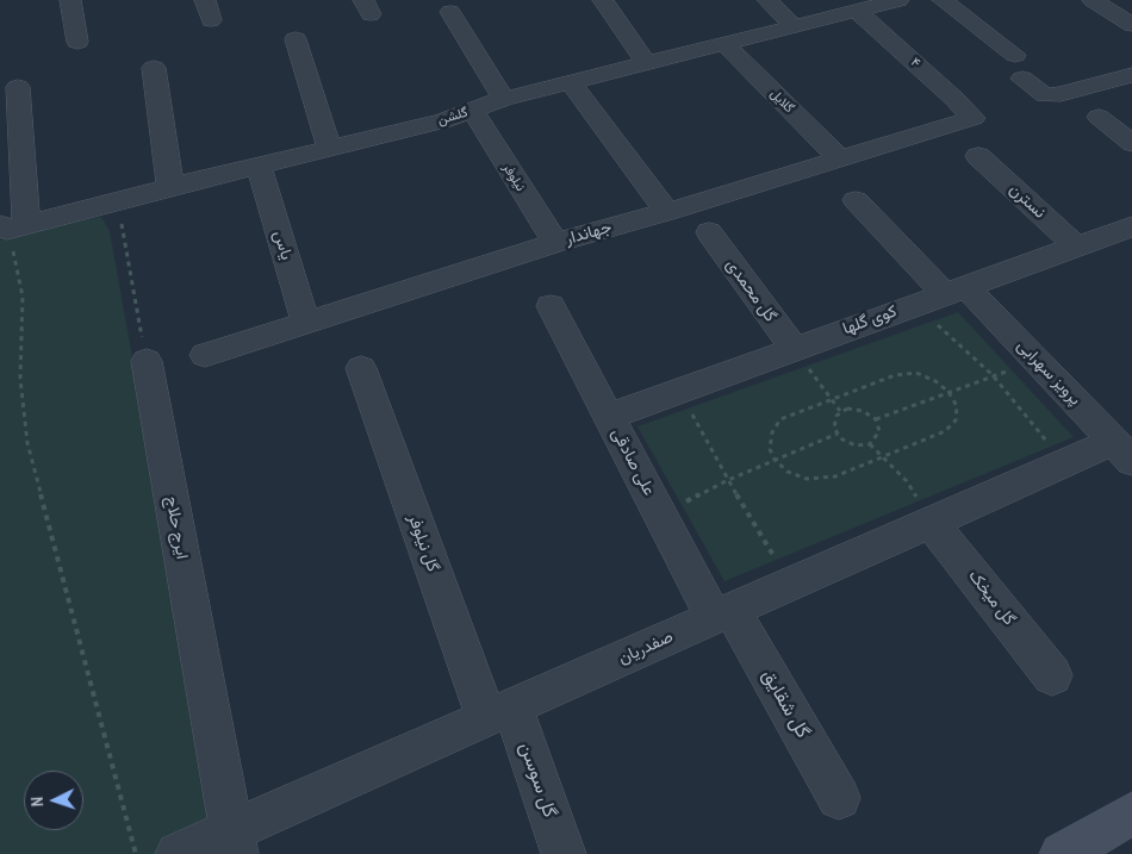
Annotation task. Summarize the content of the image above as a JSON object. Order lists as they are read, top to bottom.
{
  "streets": {
    "street": [
      "۴",
      "گلایل",
      "گلشن",
      "نیلوفر",
      "نسترن",
      "جهاندار",
      "یاس",
      "گل محمدی",
      "کوی گلها",
      "پرویز سهرابی",
      "علی صادقی",
      "ایرج حلاج",
      "گل نیلوفر",
      "گل میخک",
      "صفدریان",
      "گل شقایق",
      "گل سوسن"
    ]
  },
  "crossings": [
    ["۴", "گلشن"],
    ["۴", "جهاندار"],
    ["گلایل", "گلشن"],
    ["گلایل", "جهاندار"],
    ["گلشن", "نیلوفر"],
    ["گلشن", "یاس"],
    ["نیلوفر", "جهاندار"],
    ["نسترن", "کوی گلها"],
    ["جهاندار", "یاس"],
    ["گل محمدی", "کوی گلها"],
    ["کوی گلها", "پرویز سهرابی"],
    ["کوی گلها", "علی صادقی"],
    ["پرویز سهرابی", "صفدریان"],
    ["علی صادقی", "صفدریان"],
    ["علی صادقی", "گل شقایق"],
    ["ایرج حلاج", "صفدریان"],
    ["گل نیلوفر", "صفدریان"],
    ["گل نیلوفر", "گل سوسن"],
    ["گل میخک", "صفدریان"],
    ["صفدریان", "گل شقایق"],
    ["صفدریان", "گل سوسن"]
  ],
  "north": "left"
}
